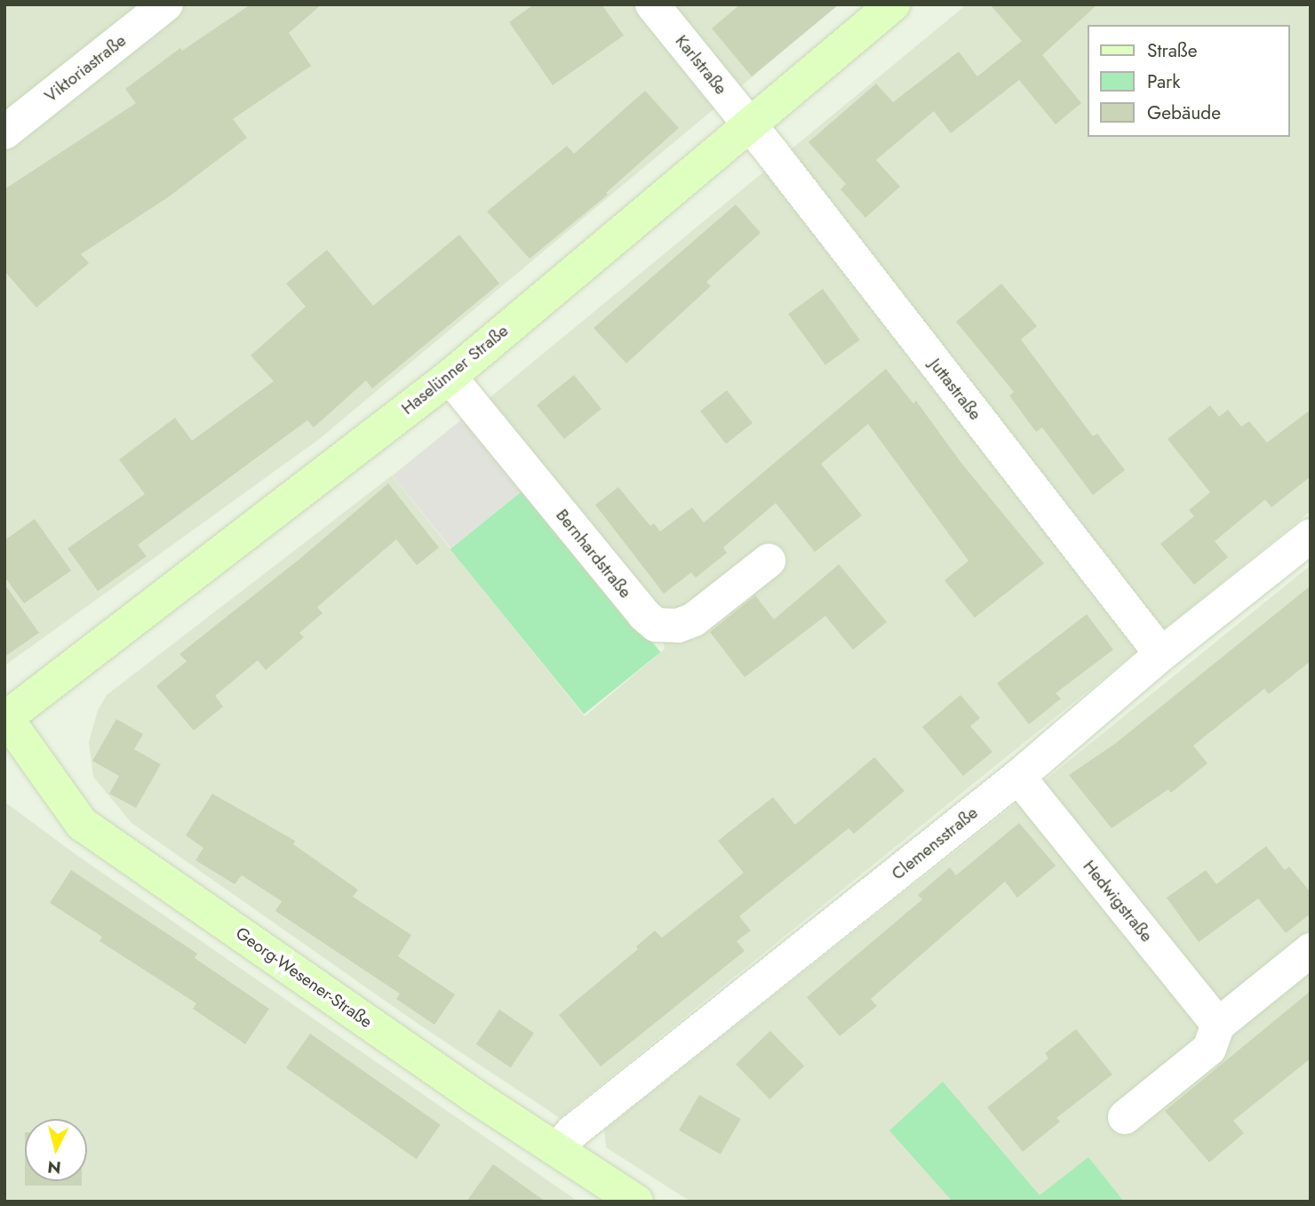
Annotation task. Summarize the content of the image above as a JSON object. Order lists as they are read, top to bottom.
{
  "streets": {
    "street": [
      "Karlstraße",
      "Viktoriastraße",
      "Haselünner Straße",
      "Juttastraße",
      "Bernhardstraße",
      "Clemensstraße",
      "Hedwigstraße",
      "Georg-Wesener-Straße"
    ]
  },
  "crossings": [
    ["Karlstraße", "Haselünner Straße"],
    ["Karlstraße", "Juttastraße"],
    ["Haselünner Straße", "Juttastraße"],
    ["Haselünner Straße", "Bernhardstraße"],
    ["Haselünner Straße", "Georg-Wesener-Straße"],
    ["Juttastraße", "Clemensstraße"],
    ["Clemensstraße", "Hedwigstraße"],
    ["Clemensstraße", "Georg-Wesener-Straße"]
  ],
  "legend": ["Straße", "Park", "Gebäude"],
  "north": "bottom"
}
